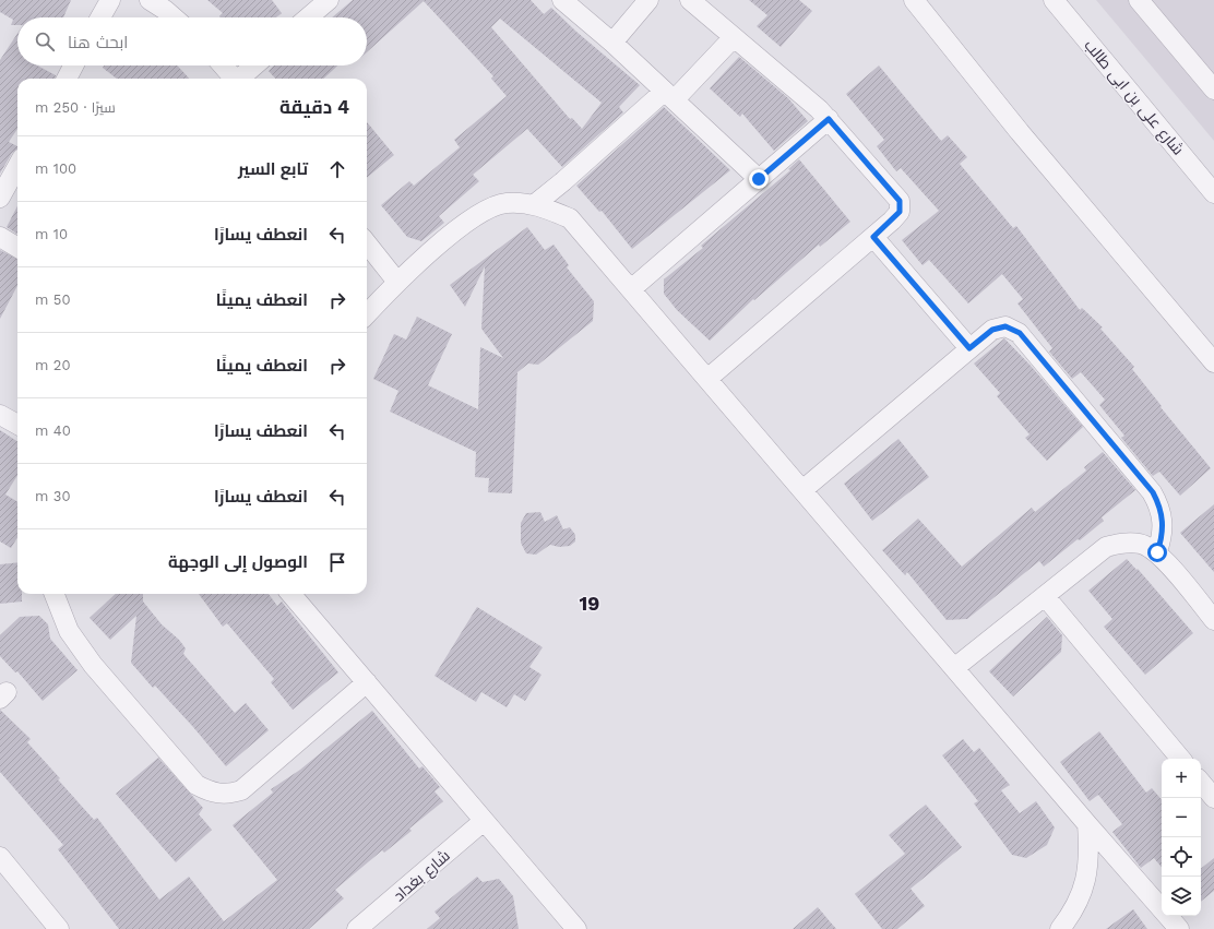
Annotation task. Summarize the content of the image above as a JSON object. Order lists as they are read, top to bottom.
{
  "streets": {
    "street": ["شارع على بن ابى طالب", "شارع بغداد"]
  },
  "districts": ["19"],
  "page": {
    "search": "ابحث هنا",
    "heading": ["4 دقيقة", "سيرًا · 250 m"],
    "list": [
      ["تابع السير", "100 m"],
      ["انعطف يسارًا", "10 m"],
      ["انعطف يمينًا", "50 m"],
      ["انعطف يمينًا", "20 m"],
      ["انعطف يسارًا", "40 m"],
      ["انعطف يسارًا", "30 m"],
      "الوصول إلى الوجهة"
    ],
    "map_buttons": ["+", "−"]
  }
}
